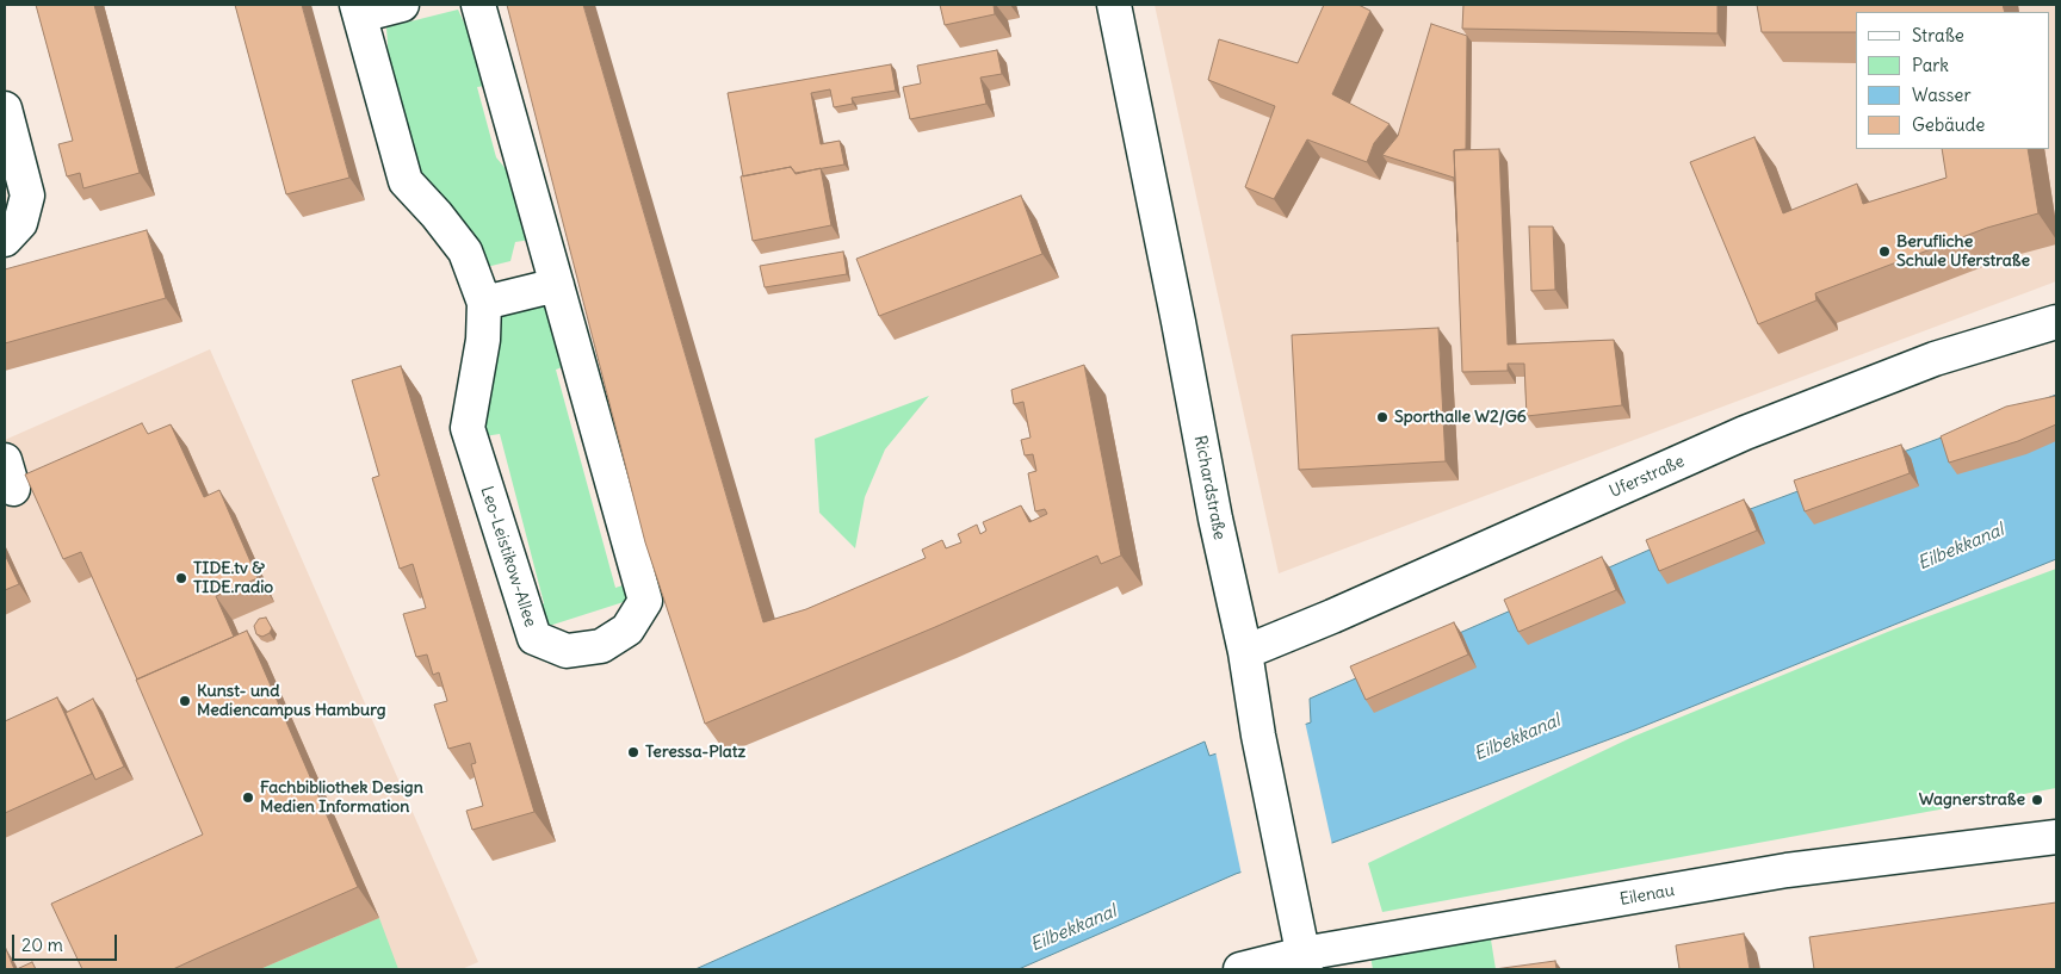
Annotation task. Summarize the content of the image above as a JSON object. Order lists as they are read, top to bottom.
{
  "streets": {
    "street": [
      "Uferstraße",
      "Richardstraße",
      "Leo-Leistikow-Allee",
      "Eilenau"
    ]
  },
  "crossings": [
    ["Uferstraße", "Richardstraße"],
    ["Richardstraße", "Eilenau"]
  ],
  "water": ["Eilbekkanal"],
  "places": [
    "Berufliche Schule Uferstraße",
    "Sporthalle W2/G6",
    "TIDE.tv & TIDE.radio",
    "Kunst- und Mediencampus Hamburg",
    "Teressa-Platz",
    "Fachbibliothek Design Medien Information",
    "Wagnerstraße"
  ],
  "legend": [
    "Straße",
    "Park",
    "Wasser",
    "Gebäude"
  ],
  "scale_bar": "20 m"
}
